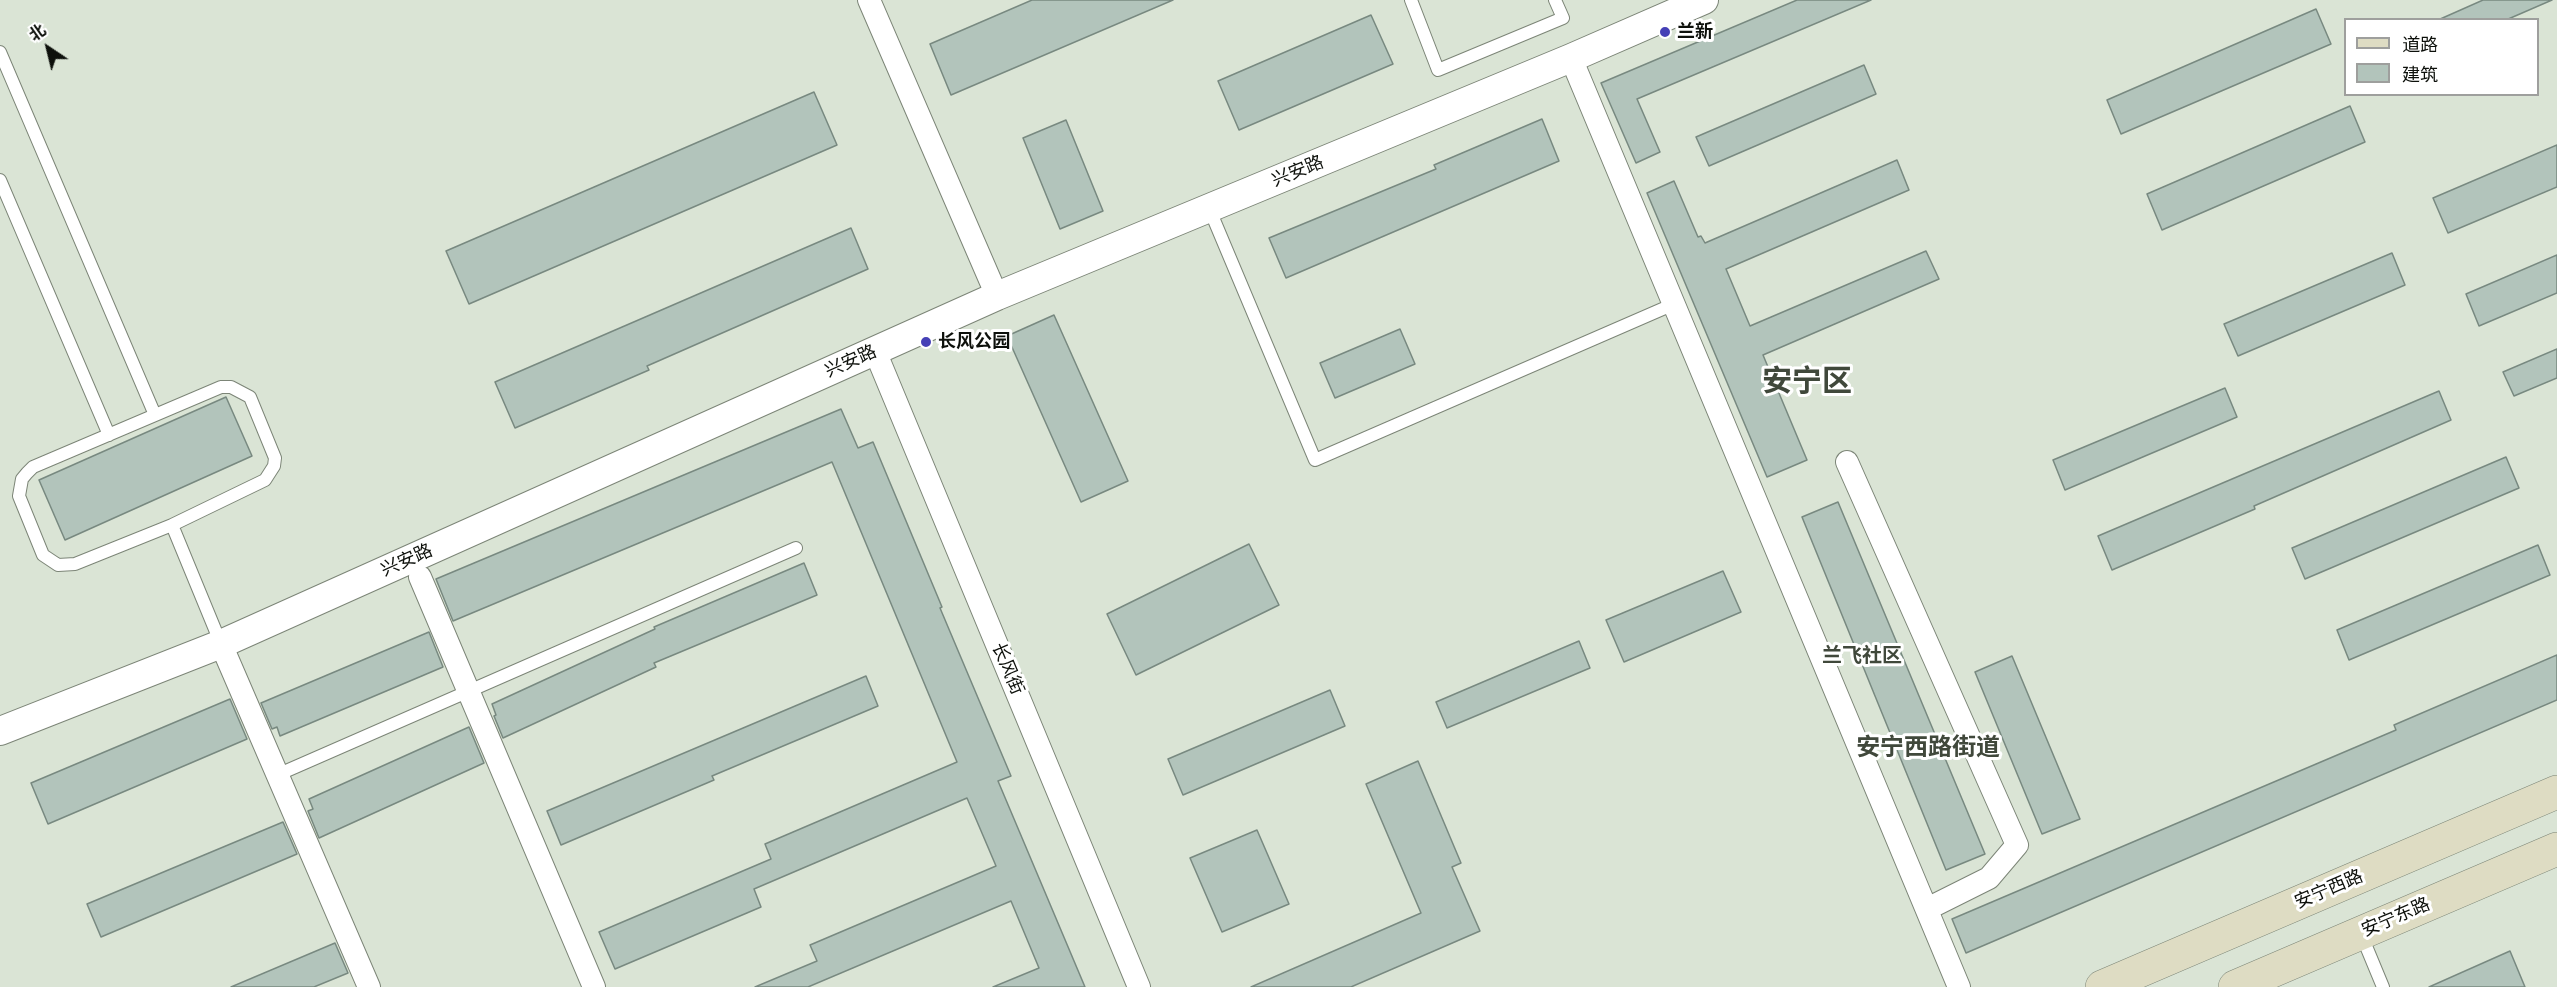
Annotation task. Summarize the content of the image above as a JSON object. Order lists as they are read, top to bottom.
{
  "streets": {
    "main road": ["安宁西路", "安宁东路"],
    "street": ["兴安路", "长风街"]
  },
  "crossings": [
    ["兴安路", "长风街"]
  ],
  "districts": ["安宁区", "兰飞社区", "安宁西路街道"],
  "places": ["兰新", "长风公园"],
  "legend": ["道路", "建筑"],
  "north": "top left"
}
